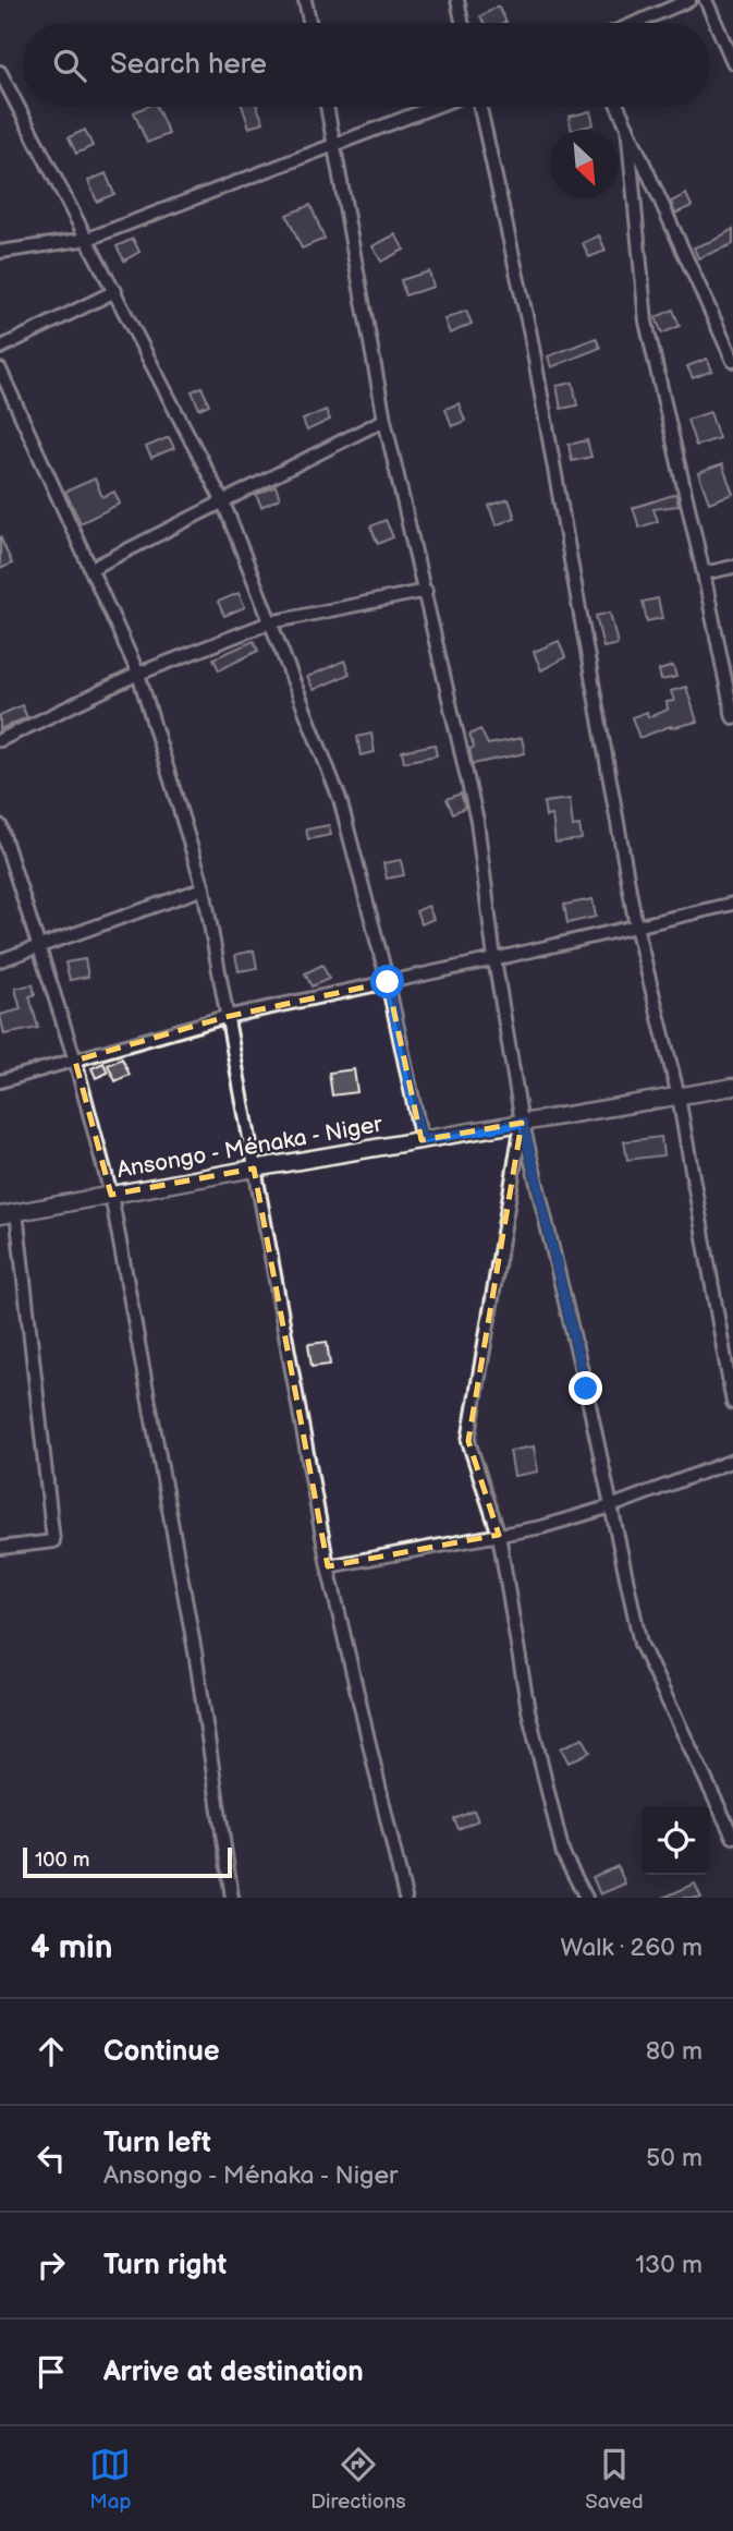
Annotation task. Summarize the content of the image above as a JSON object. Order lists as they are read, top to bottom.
{
  "streets": {
    "main road": ["Ansongo - Ménaka - Niger"]
  },
  "scale_bar": "100 m",
  "north": "bottom right",
  "page": {
    "search": "Search here",
    "scale": "100 m",
    "heading": ["4 min", "Walk · 260 m"],
    "list": [
      ["Continue", "80 m"],
      ["Turn left", "Ansongo - Ménaka - Niger", "50 m"],
      ["Turn right", "130 m"],
      "Arrive at destination"
    ],
    "nav": ["Map", "Directions", "Saved"]
  }
}
